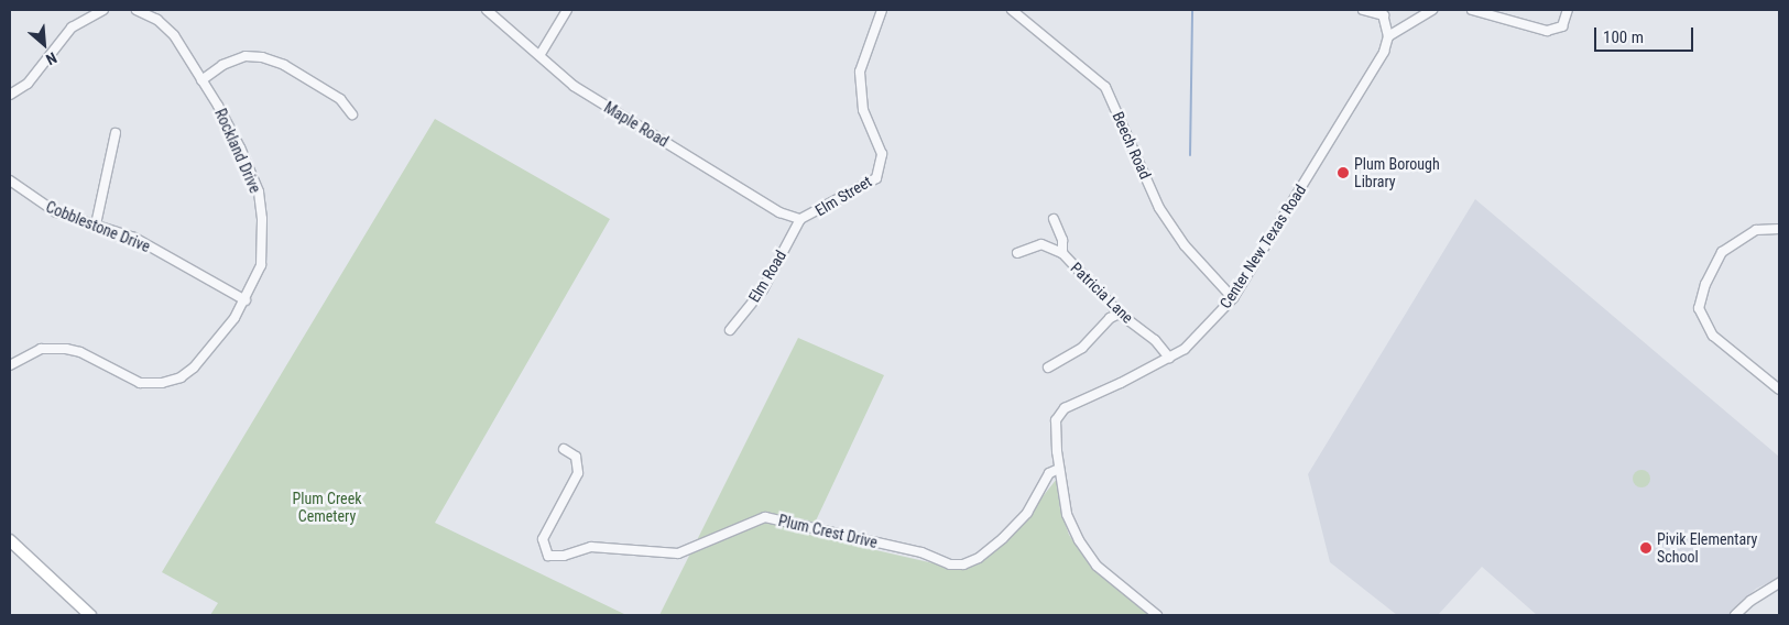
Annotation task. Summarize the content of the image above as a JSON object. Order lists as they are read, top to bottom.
{
  "streets": {
    "street": [
      "Maple Road",
      "Beech Road",
      "Rockland Drive",
      "Elm Street",
      "Cobblestone Drive",
      "Center New Texas Road",
      "Elm Road",
      "Patricia Lane",
      "Plum Crest Drive"
    ]
  },
  "crossings": [
    ["Maple Road", "Elm Street"],
    ["Maple Road", "Elm Road"],
    ["Beech Road", "Center New Texas Road"],
    ["Rockland Drive", "Cobblestone Drive"],
    ["Elm Street", "Elm Road"],
    ["Center New Texas Road", "Patricia Lane"],
    ["Center New Texas Road", "Plum Crest Drive"]
  ],
  "parks": ["Plum Creek Cemetery"],
  "places": ["Plum Borough Library", "Pivik Elementary School"],
  "scale_bar": "100 m",
  "north": "bottom right"
}
